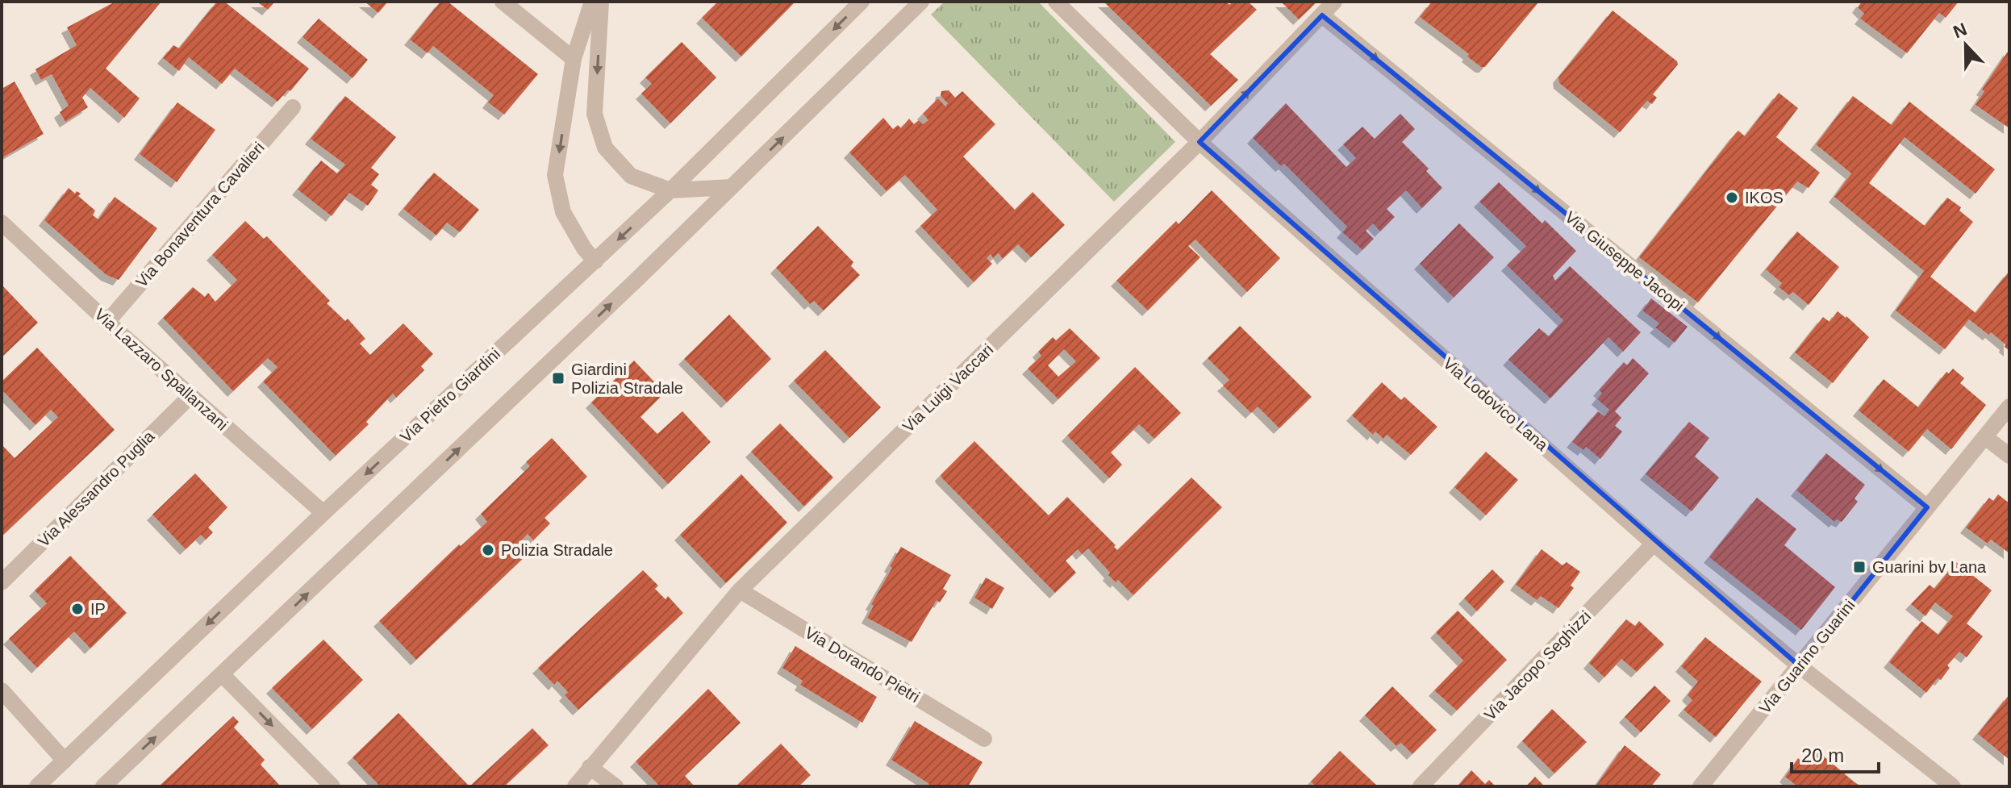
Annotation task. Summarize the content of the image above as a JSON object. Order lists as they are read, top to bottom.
{
  "streets": {
    "street": [
      "Via Bonaventura Cavalieri",
      "Via Giuseppe Jacopi",
      "Via Lazzaro Spallanzani",
      "Via Luigi Vaccari",
      "Via Pietro Giardini",
      "Via Lodovico Lana",
      "Via Alessandro Puglia",
      "Via Guarino Guarini",
      "Via Dorando Pietri",
      "Via Jacopo Seghizzi"
    ]
  },
  "crossings": [
    ["Via Bonaventura Cavalieri", "Via Lazzaro Spallanzani"],
    ["Via Giuseppe Jacopi", "Via Luigi Vaccari"],
    ["Via Giuseppe Jacopi", "Via Guarino Guarini"],
    ["Via Lazzaro Spallanzani", "Via Pietro Giardini"],
    ["Via Lazzaro Spallanzani", "Via Alessandro Puglia"],
    ["Via Luigi Vaccari", "Via Lodovico Lana"],
    ["Via Luigi Vaccari", "Via Dorando Pietri"],
    ["Via Lodovico Lana", "Via Guarino Guarini"],
    ["Via Lodovico Lana", "Via Jacopo Seghizzi"]
  ],
  "one_way": ["Via Giuseppe Jacopi"],
  "places": {
    "other": ["IKOS", "Polizia Stradale", "IP"],
    "transit": ["Giardini Polizia Stradale", "Guarini bv Lana"]
  },
  "scale_bar": "20 m",
  "north": "top"
}
